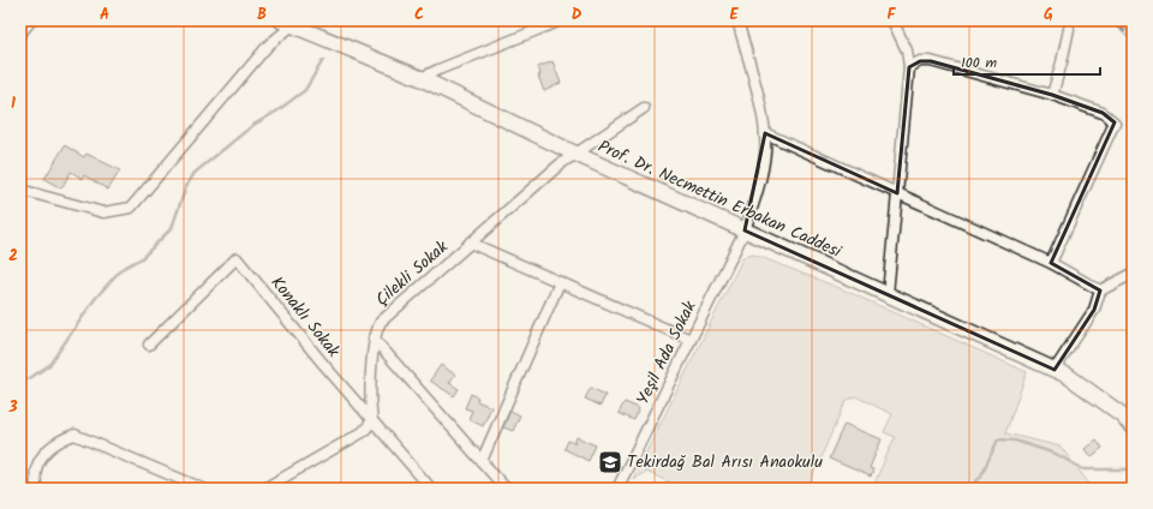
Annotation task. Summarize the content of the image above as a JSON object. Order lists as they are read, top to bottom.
{
  "streets": {
    "street": [
      "Prof. Dr. Necmettin Erbakan Caddesi",
      "Çilekli Sokak",
      "Konaklı Sokak",
      "Yeşil Ada Sokak"
    ]
  },
  "crossings": [
    ["Prof. Dr. Necmettin Erbakan Caddesi", "Çilekli Sokak"],
    ["Prof. Dr. Necmettin Erbakan Caddesi", "Yeşil Ada Sokak"],
    ["Çilekli Sokak", "Konaklı Sokak"]
  ],
  "places": {
    "school or university": ["Tekirdağ Bal Arısı Anaokulu"]
  },
  "scale_bar": "100 m",
  "grid": {
    "columns": [
      "A",
      "B",
      "C",
      "D",
      "E",
      "F",
      "G"
    ],
    "rows": ["1", "2", "3"]
  }
}
